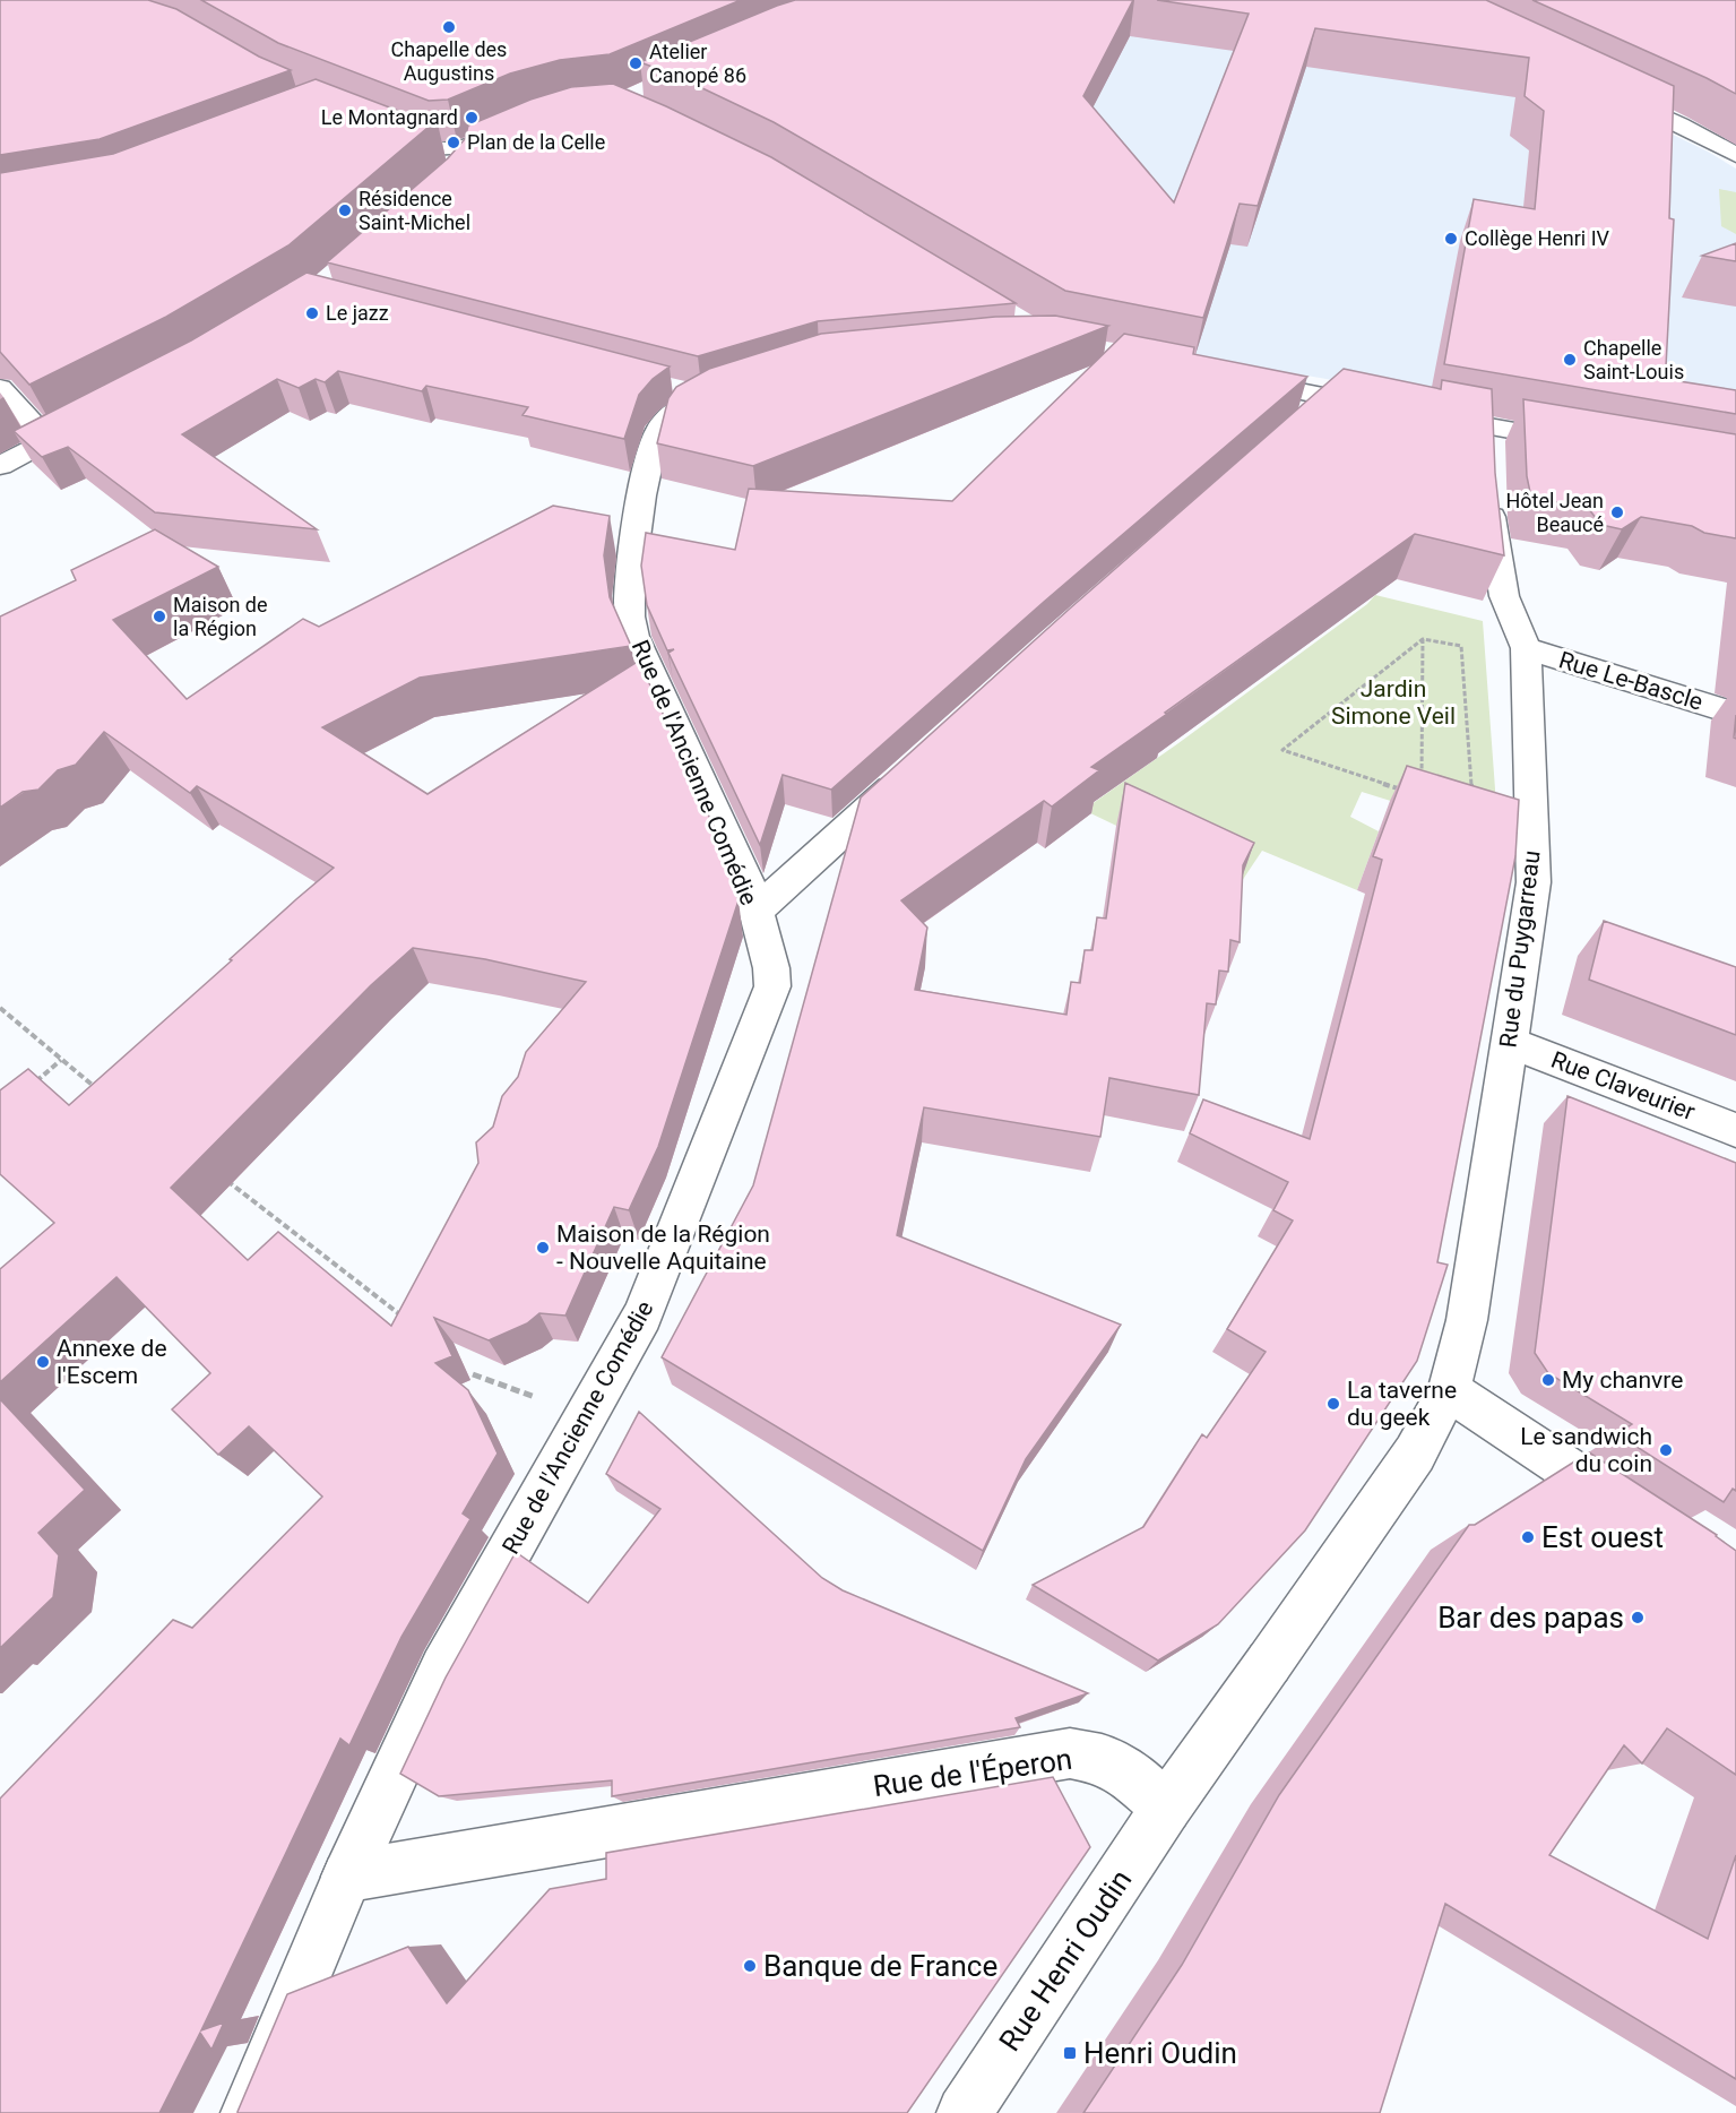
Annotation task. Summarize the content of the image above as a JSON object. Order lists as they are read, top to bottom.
{
  "streets": {
    "street": [
      "Rue Le-Bascle",
      "Rue de l'Ancienne Comédie",
      "Rue du Puygarreau",
      "Rue Claveurier",
      "Rue de l'Éperon",
      "Rue Henri Oudin"
    ]
  },
  "crossings": [
    ["Rue Le-Bascle", "Rue du Puygarreau"],
    ["Rue de l'Ancienne Comédie", "Rue de l'Éperon"],
    ["Rue du Puygarreau", "Rue Claveurier"],
    ["Rue de l'Éperon", "Rue Henri Oudin"]
  ],
  "parks": ["Jardin Simone Veil"],
  "places": {
    "other": [
      "Chapelle des Augustins",
      "Atelier Canopé 86",
      "Le Montagnard",
      "Plan de la Celle",
      "Résidence Saint-Michel",
      "Collège Henri IV",
      "Le jazz",
      "Chapelle Saint-Louis",
      "Hôtel Jean Beaucé",
      "Maison de la Région",
      "Maison de la Région - Nouvelle Aquitaine",
      "Annexe de l'Escem",
      "My chanvre",
      "La taverne du geek",
      "Le sandwich du coin",
      "Est ouest",
      "Bar des papas",
      "Banque de France"
    ],
    "transit": ["Henri Oudin"]
  }
}
